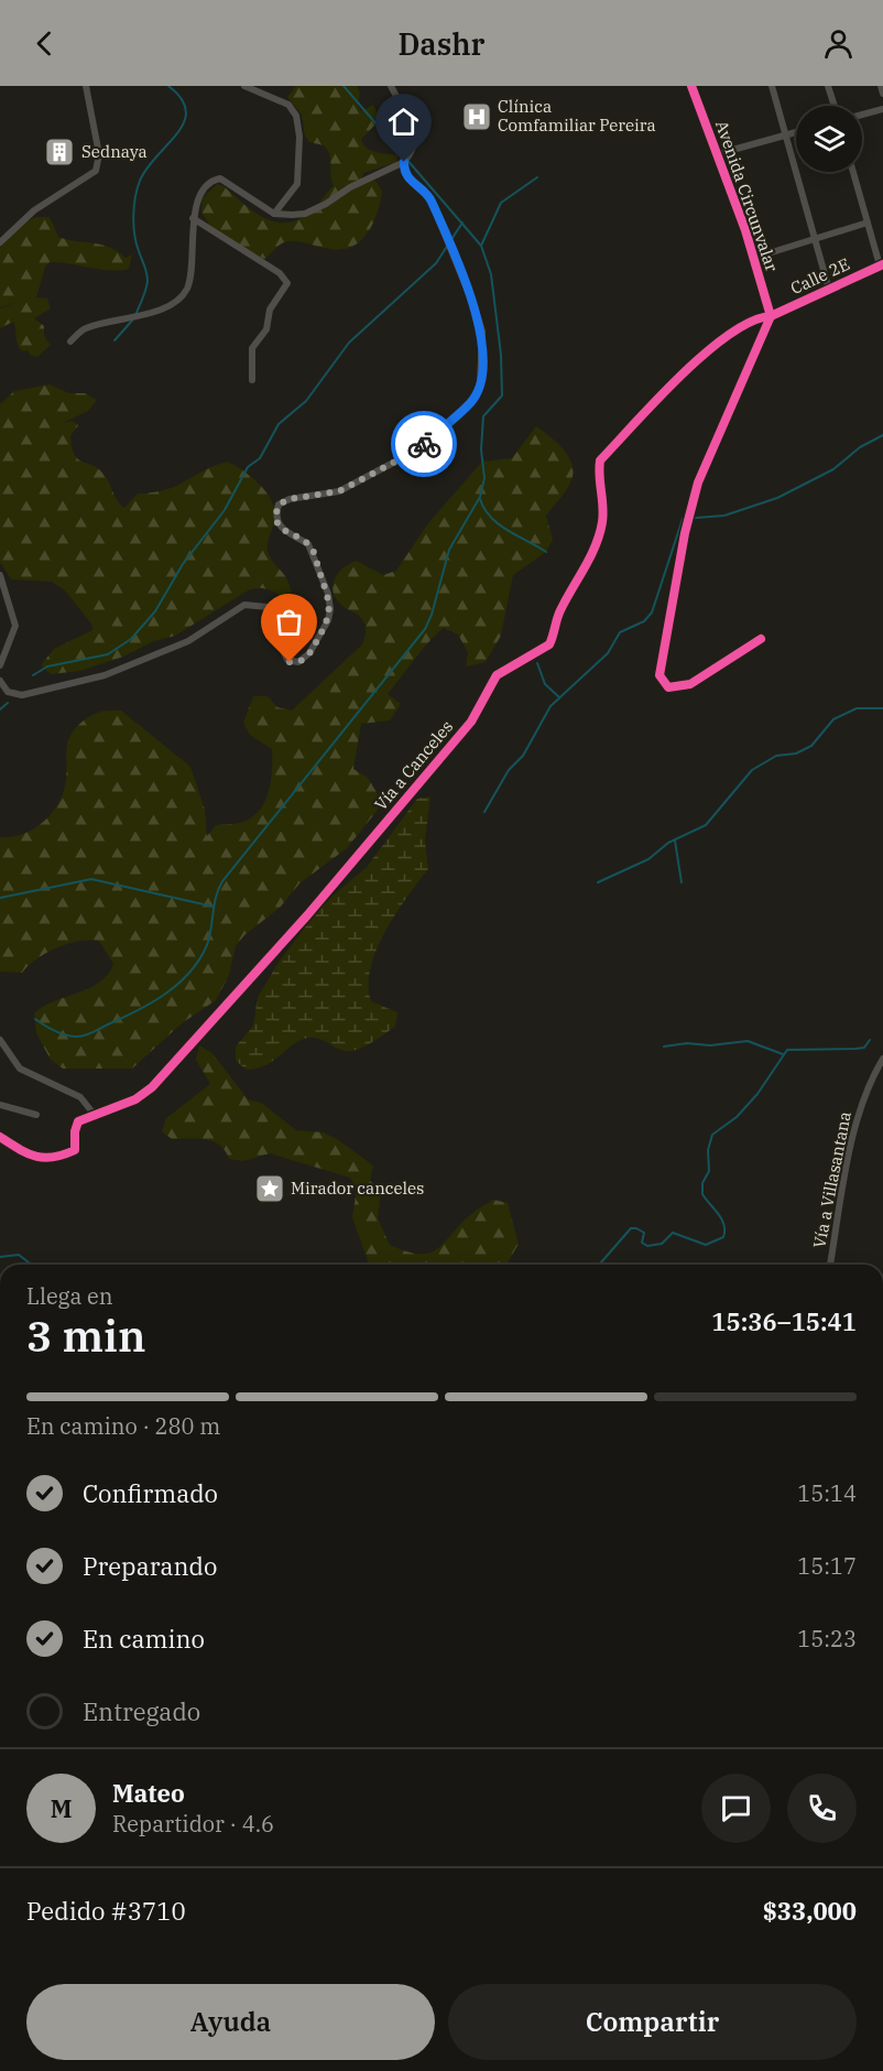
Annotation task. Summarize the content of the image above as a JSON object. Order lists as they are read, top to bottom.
{
  "streets": {
    "main road": ["Avenida Circunvalar", "Calle 2E"],
    "street": ["Vía a Canceles", "Vía a Villasantana"]
  },
  "crossings": [
    ["Avenida Circunvalar", "Calle 2E"],
    ["Avenida Circunvalar", "Vía a Canceles"],
    ["Calle 2E", "Vía a Canceles"]
  ],
  "places": {
    "hospital": ["Clínica Comfamiliar Pereira"],
    "building": ["Sednaya"],
    "place": ["Mirador canceles"]
  },
  "page": {
    "header": "Dashr",
    "heading": ["3 min", "Llega en", "15:36–15:41"],
    "panel": [
      "Mateo",
      "Repartidor · 4.6",
      "Pedido #3710",
      "$33,000"
    ],
    "bar": "En camino · 280 m",
    "list": [
      ["Confirmado", "15:14"],
      ["Preparando", "15:17"],
      ["En camino", "15:23"],
      "Entregado"
    ],
    "round": "M",
    "buttons": ["Ayuda", "Compartir"]
  }
}
